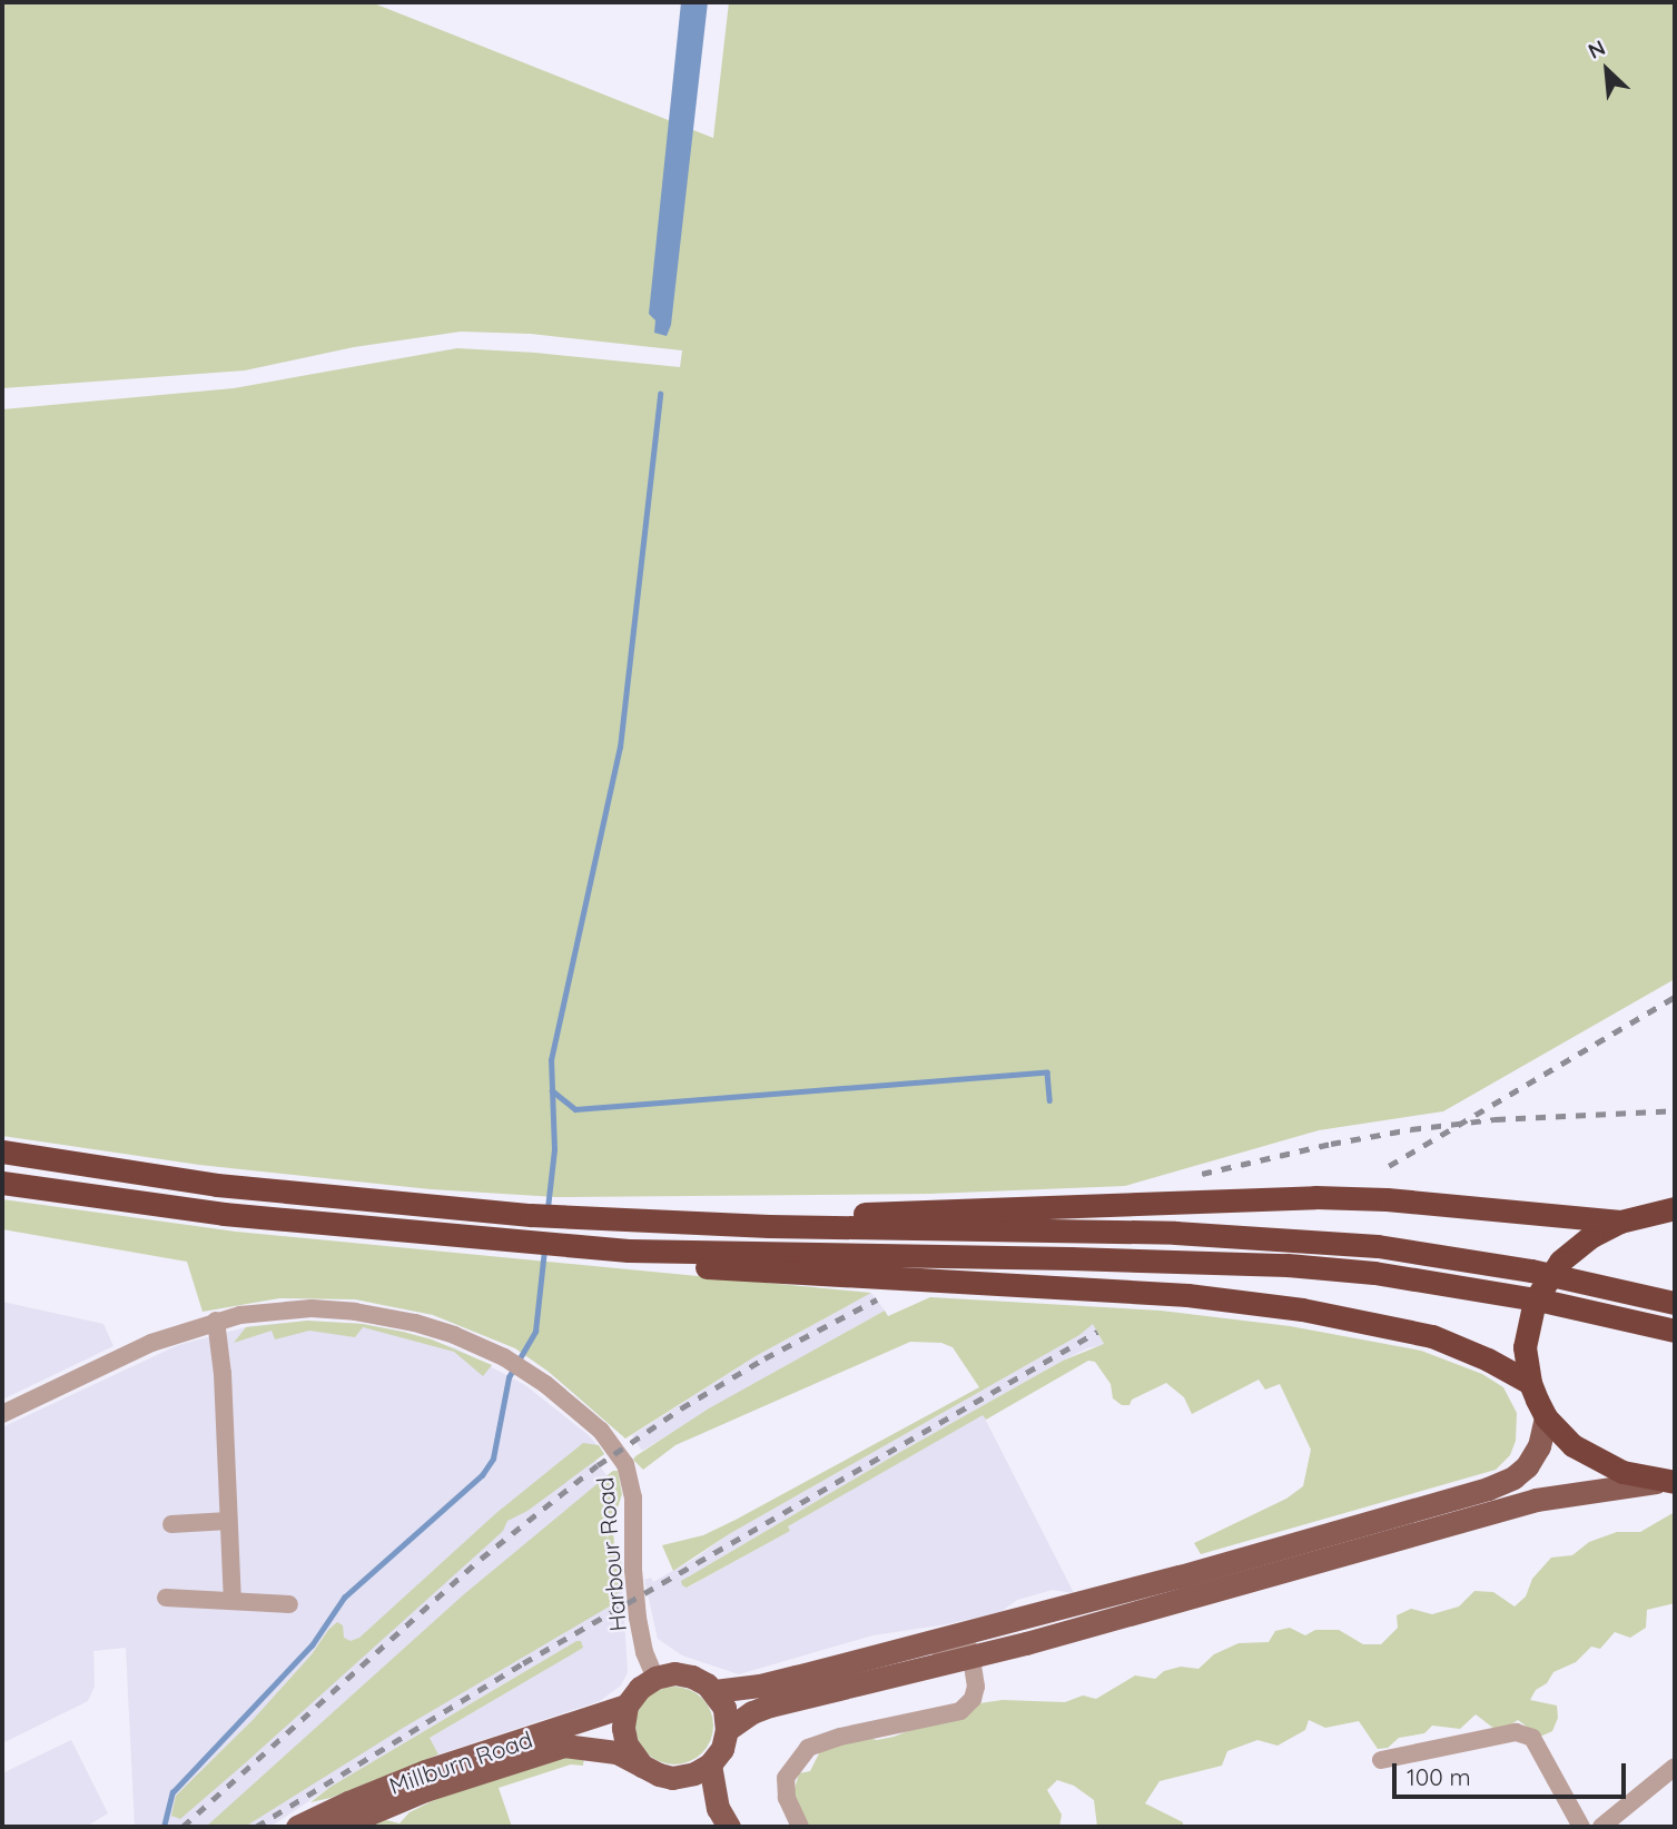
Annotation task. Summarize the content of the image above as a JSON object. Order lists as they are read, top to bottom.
{
  "streets": {
    "main road": ["Millburn Road"],
    "street": ["Harbour Road"]
  },
  "crossings": [
    ["Harbour Road", "Millburn Road"]
  ],
  "scale_bar": "100 m",
  "north": "top left"
}
